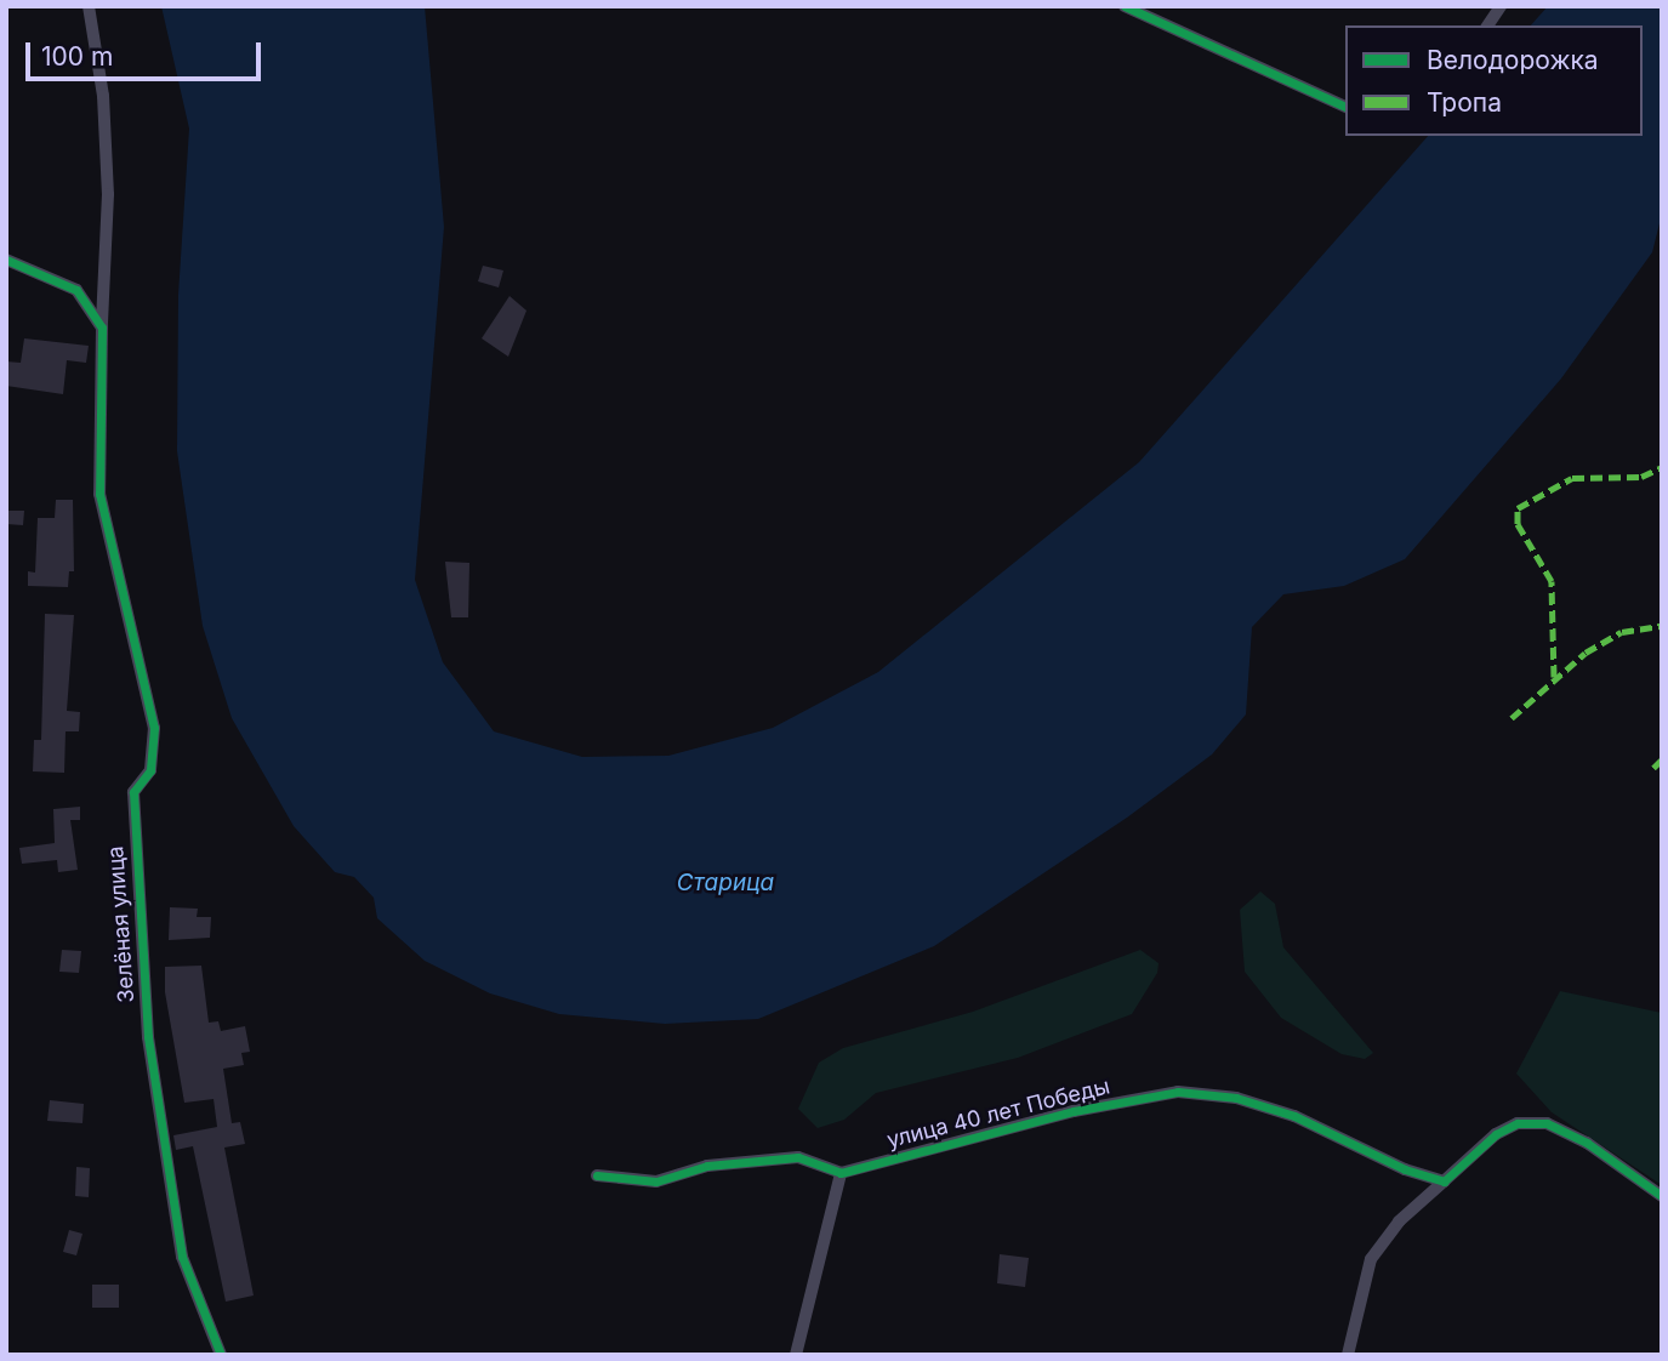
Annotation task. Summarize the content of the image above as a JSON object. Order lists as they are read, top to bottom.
{
  "streets": {
    "street": ["Зелёная улица", "улица 40 лет Победы"]
  },
  "water": ["Старица"],
  "legend": ["Велодорожка", "Тропа"],
  "scale_bar": "100 m"
}
